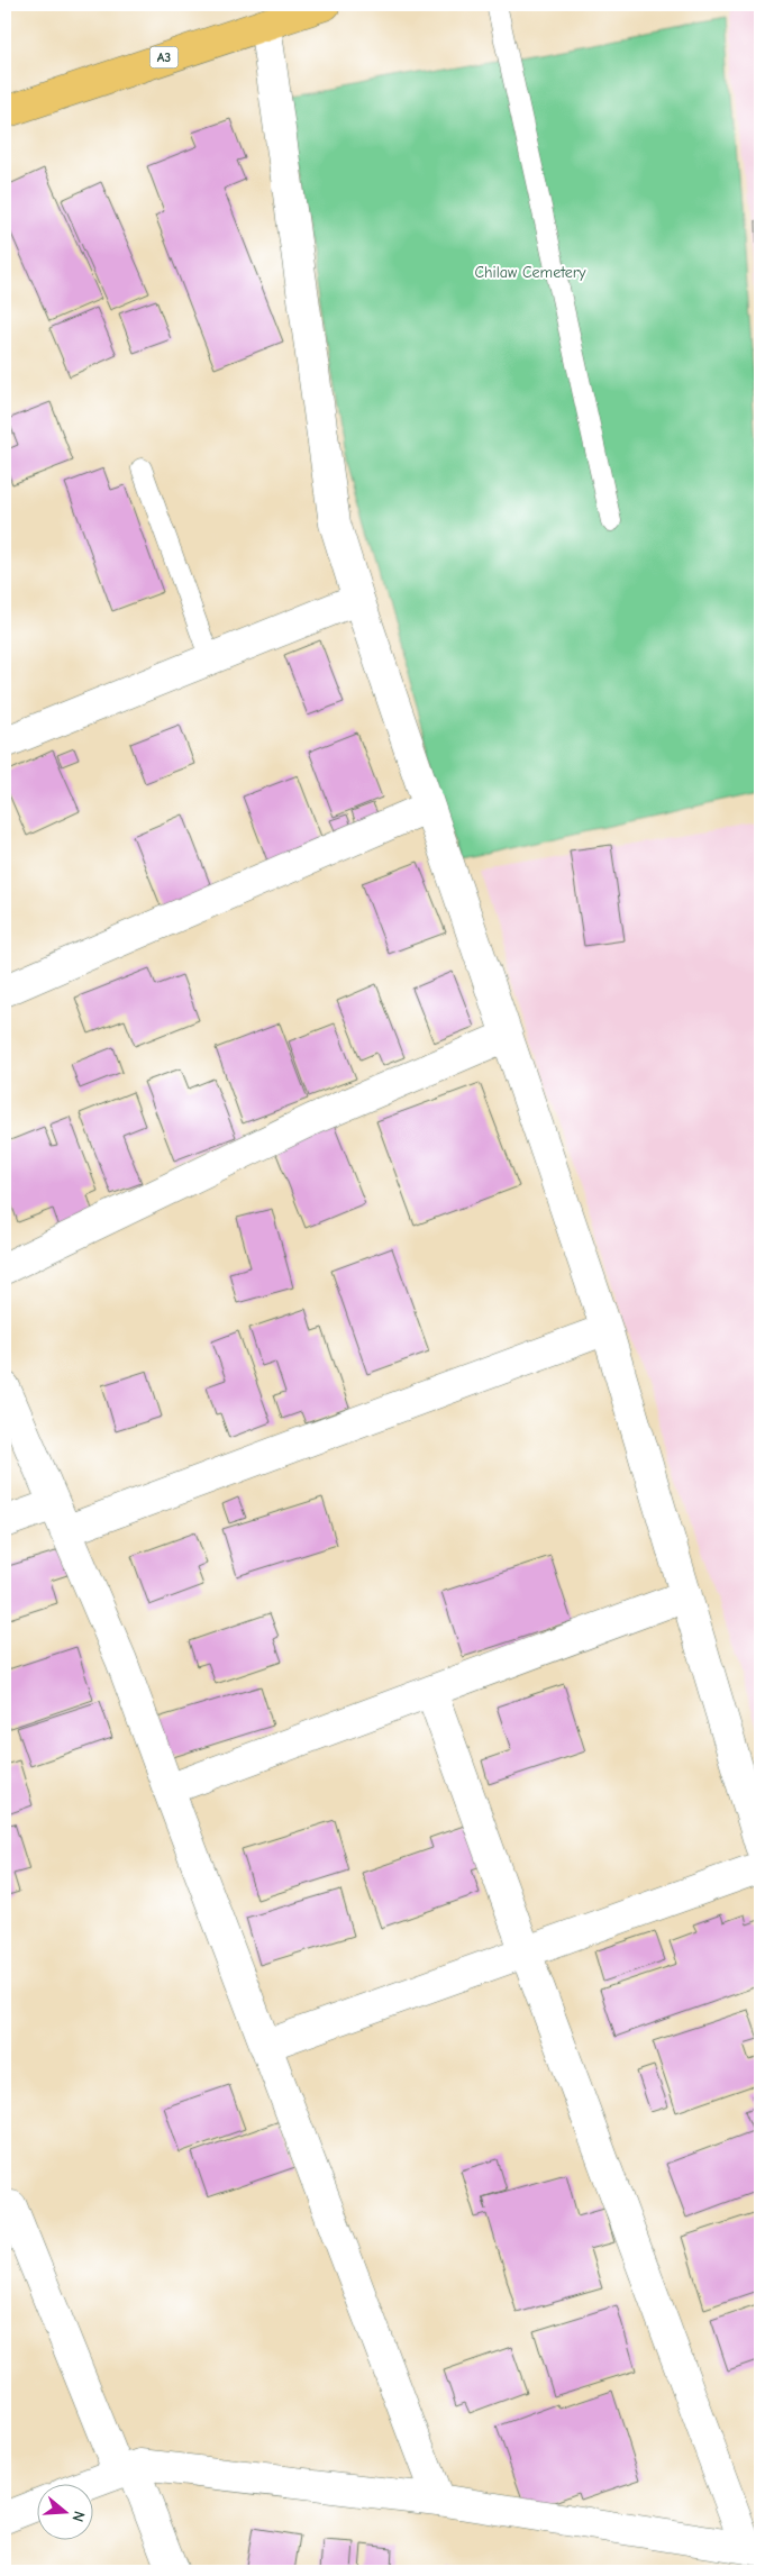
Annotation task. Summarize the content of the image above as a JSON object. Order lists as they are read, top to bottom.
{
  "streets": {
    "highway": ["A3"]
  },
  "parks": ["Chilaw Cemetery"],
  "north": "right"
}
